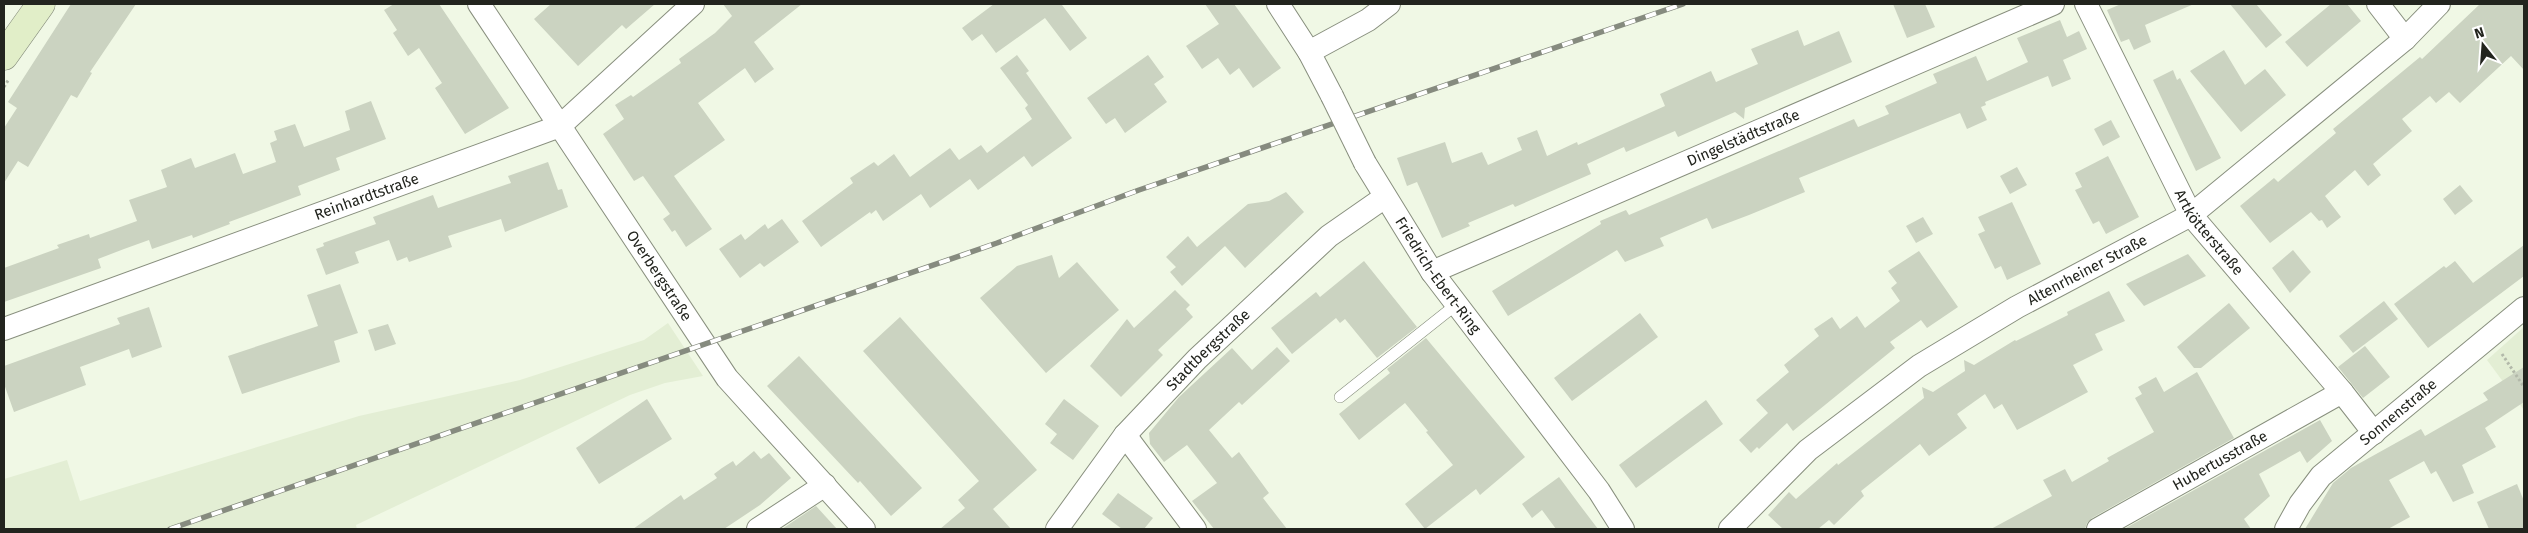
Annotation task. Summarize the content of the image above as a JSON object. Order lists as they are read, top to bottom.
{
  "streets": {
    "street": [
      "Dingelstädtstraße",
      "Reinhardtstraße",
      "Artkötterstraße",
      "Altenrheiner Straße",
      "Friedrich-Ebert-Ring",
      "Overbergstraße",
      "Stadtbergstraße",
      "Sonnenstraße",
      "Hubertusstraße"
    ]
  },
  "crossings": [
    ["Dingelstädtstraße", "Friedrich-Ebert-Ring"],
    ["Reinhardtstraße", "Overbergstraße"],
    ["Artkötterstraße", "Altenrheiner Straße"],
    ["Artkötterstraße", "Sonnenstraße"],
    ["Artkötterstraße", "Hubertusstraße"],
    ["Friedrich-Ebert-Ring", "Stadtbergstraße"]
  ],
  "north": "top"
}
